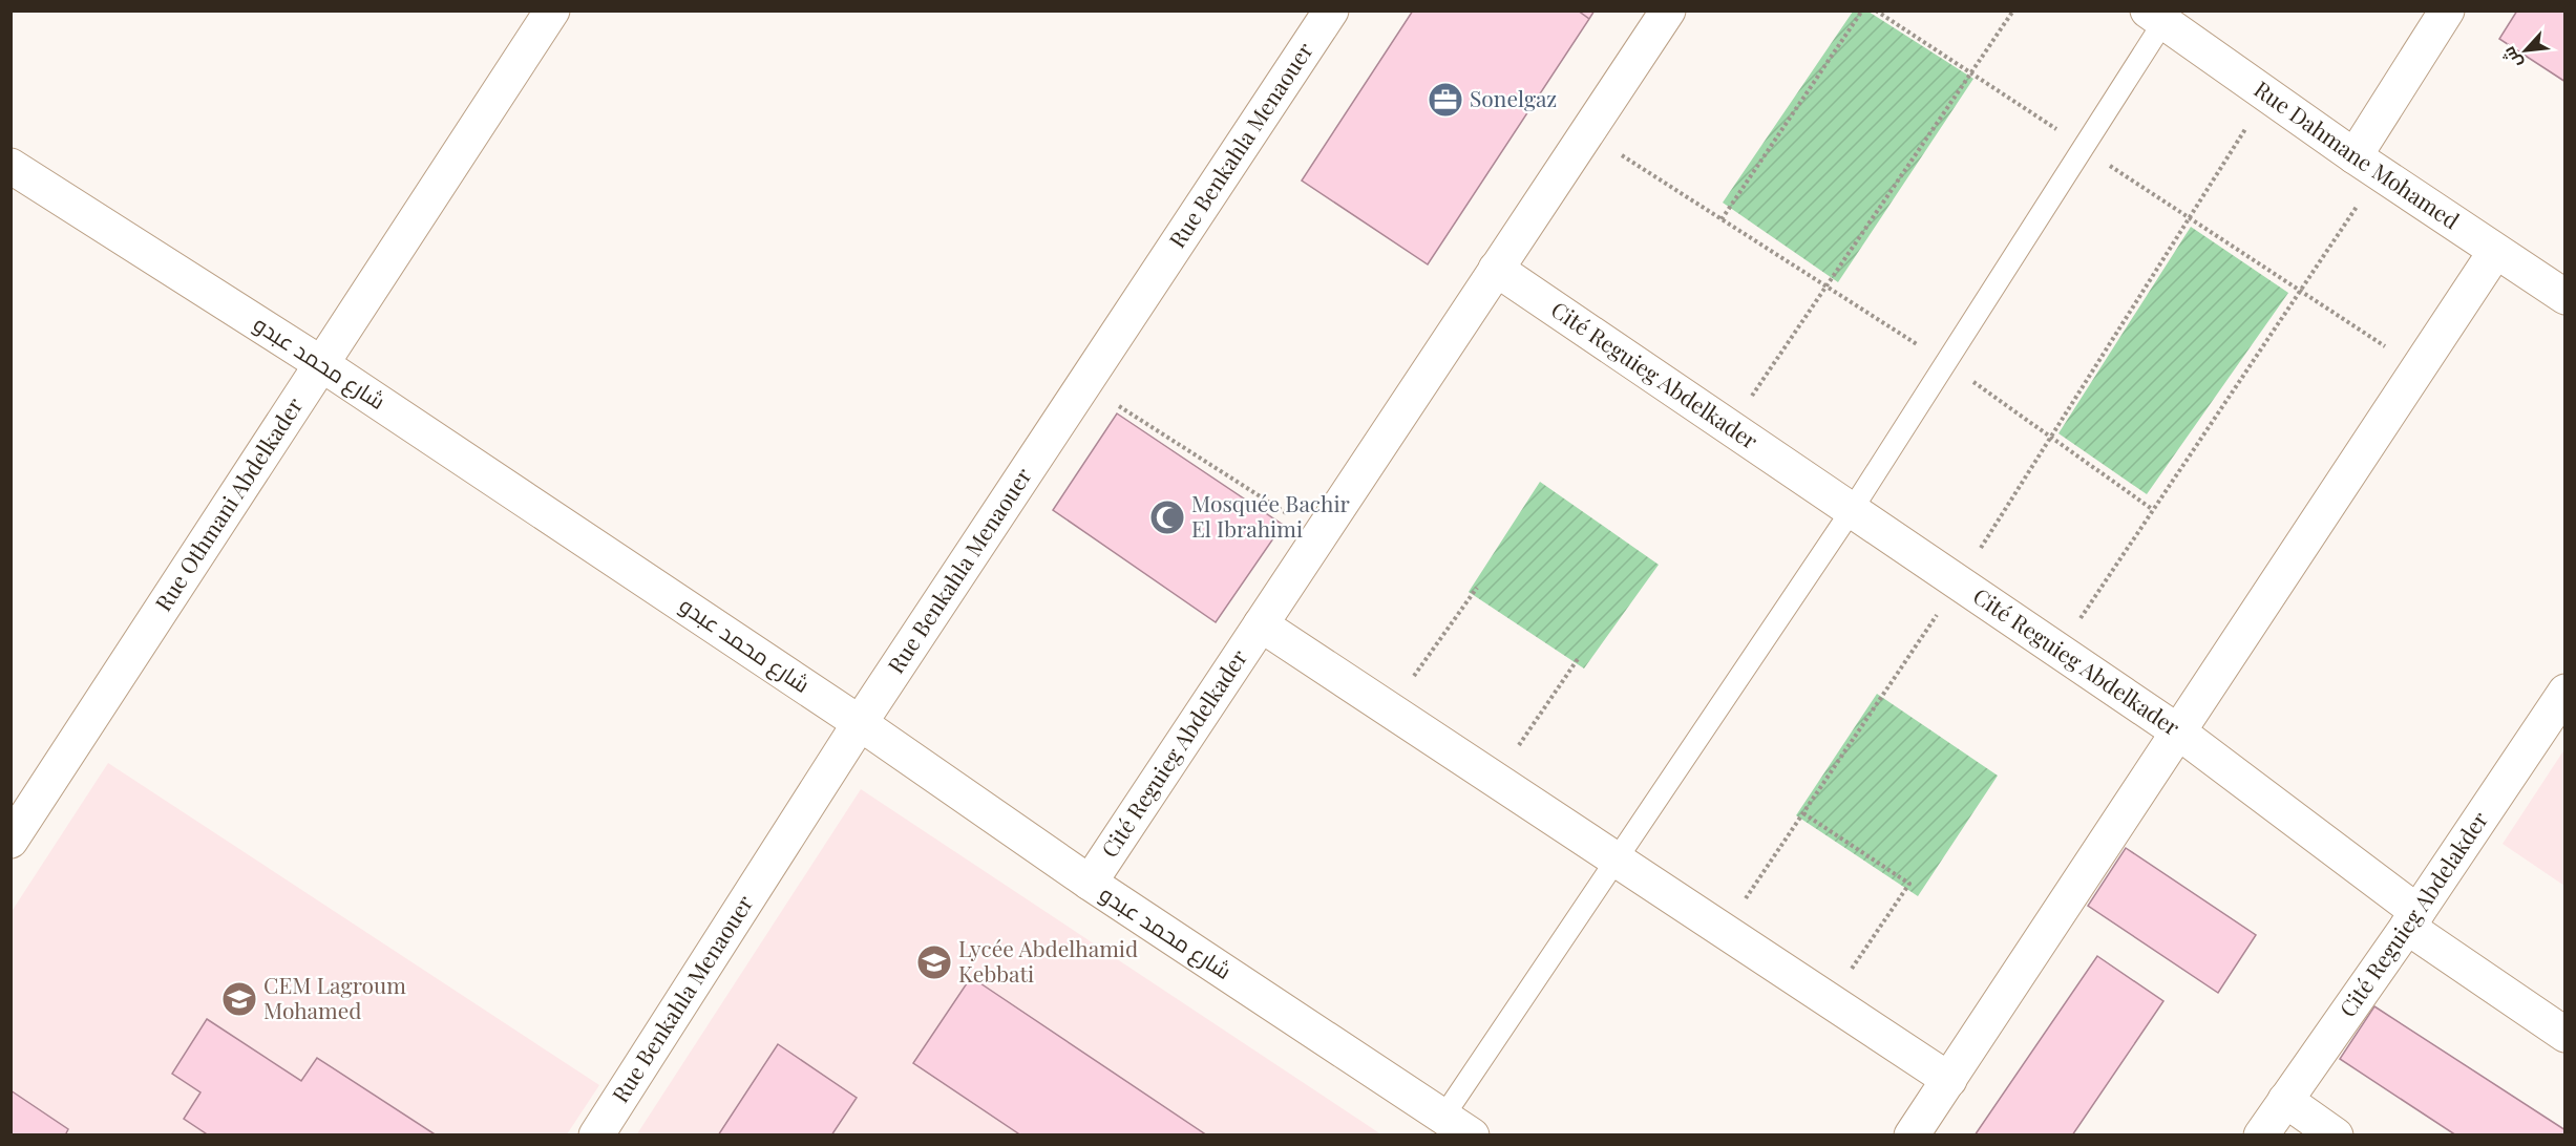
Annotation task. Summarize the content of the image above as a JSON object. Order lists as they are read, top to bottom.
{
  "streets": {
    "street": [
      "Rue Benkahla Menaouer",
      "Rue Dahmane Mohamed",
      "شارع محمد عبدو",
      "Cité Reguieg Abdelkader",
      "Rue Othmani Abdelkader",
      "Cité Reguieg Abdelakder"
    ]
  },
  "crossings": [
    ["Rue Benkahla Menaouer", "شارع محمد عبدو"],
    ["Rue Dahmane Mohamed", "Cité Reguieg Abdelkader"],
    ["شارع محمد عبدو", "Cité Reguieg Abdelkader"],
    ["شارع محمد عبدو", "Rue Othmani Abdelkader"]
  ],
  "places": {
    "office": ["Sonelgaz"],
    "mosque": ["Mosquée Bachir El Ibrahimi"],
    "school or university": ["Lycée Abdelhamid Kebbati", "CEM Lagroum Mohamed"]
  },
  "north": "bottom left"
}
